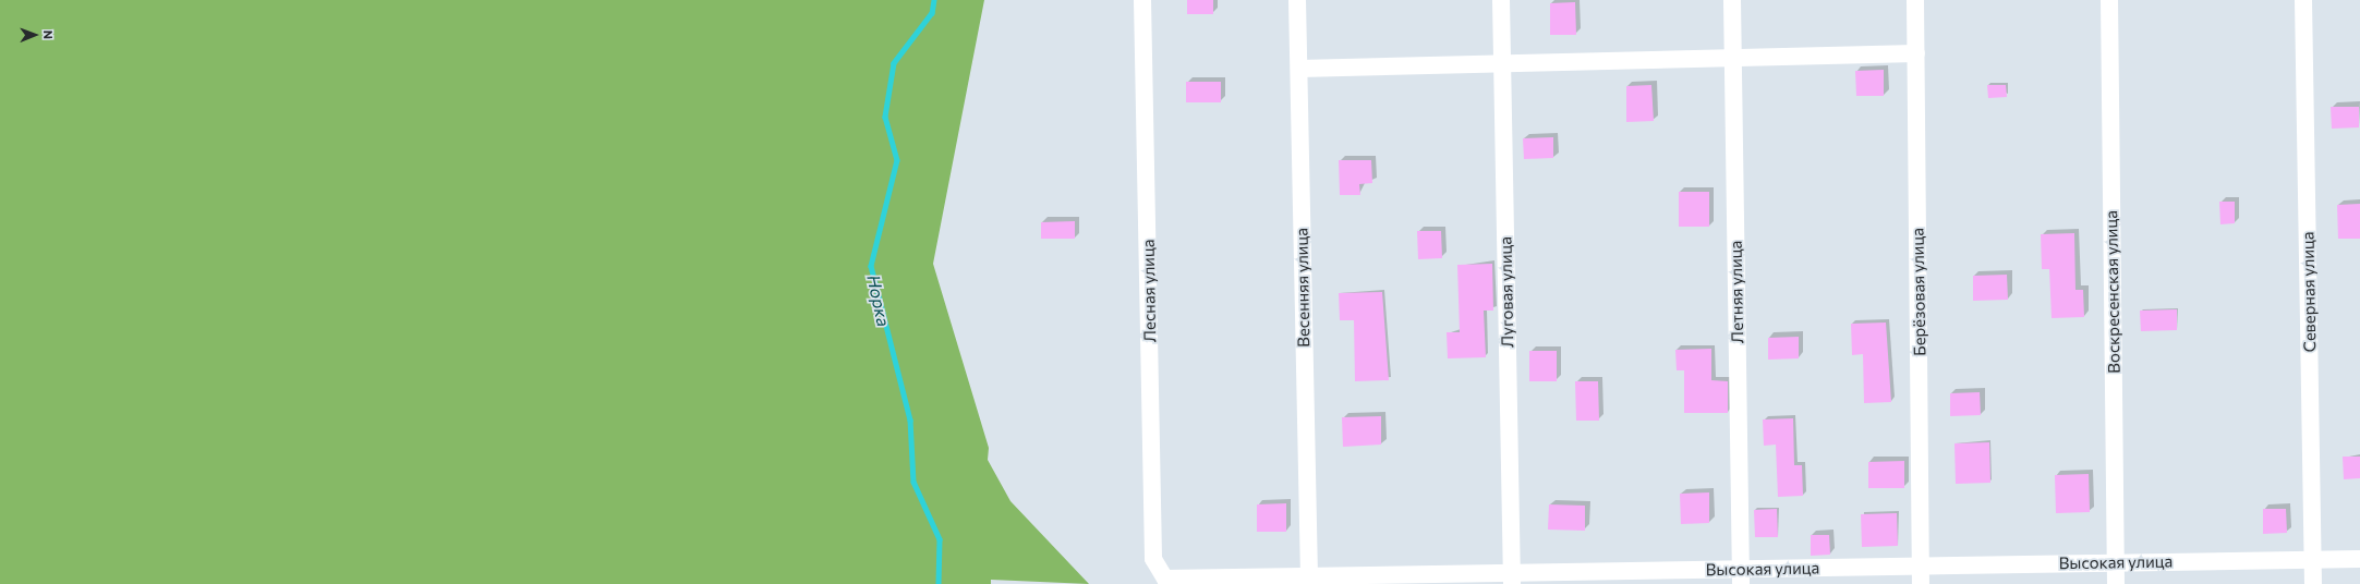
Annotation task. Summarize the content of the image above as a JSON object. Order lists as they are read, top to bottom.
{
  "streets": {
    "street": [
      "Весенняя улица",
      "Лесная улица",
      "Луговая улица",
      "Летняя улица",
      "Берёзовая улица",
      "Воскресенская улица",
      "Северная улица",
      "Высокая улица"
    ]
  },
  "crossings": [
    ["Весенняя улица", "Высокая улица"],
    ["Лесная улица", "Высокая улица"],
    ["Луговая улица", "Высокая улица"],
    ["Летняя улица", "Высокая улица"],
    ["Берёзовая улица", "Высокая улица"],
    ["Воскресенская улица", "Высокая улица"],
    ["Северная улица", "Высокая улица"]
  ],
  "water": ["Норка"],
  "north": "right"
}
